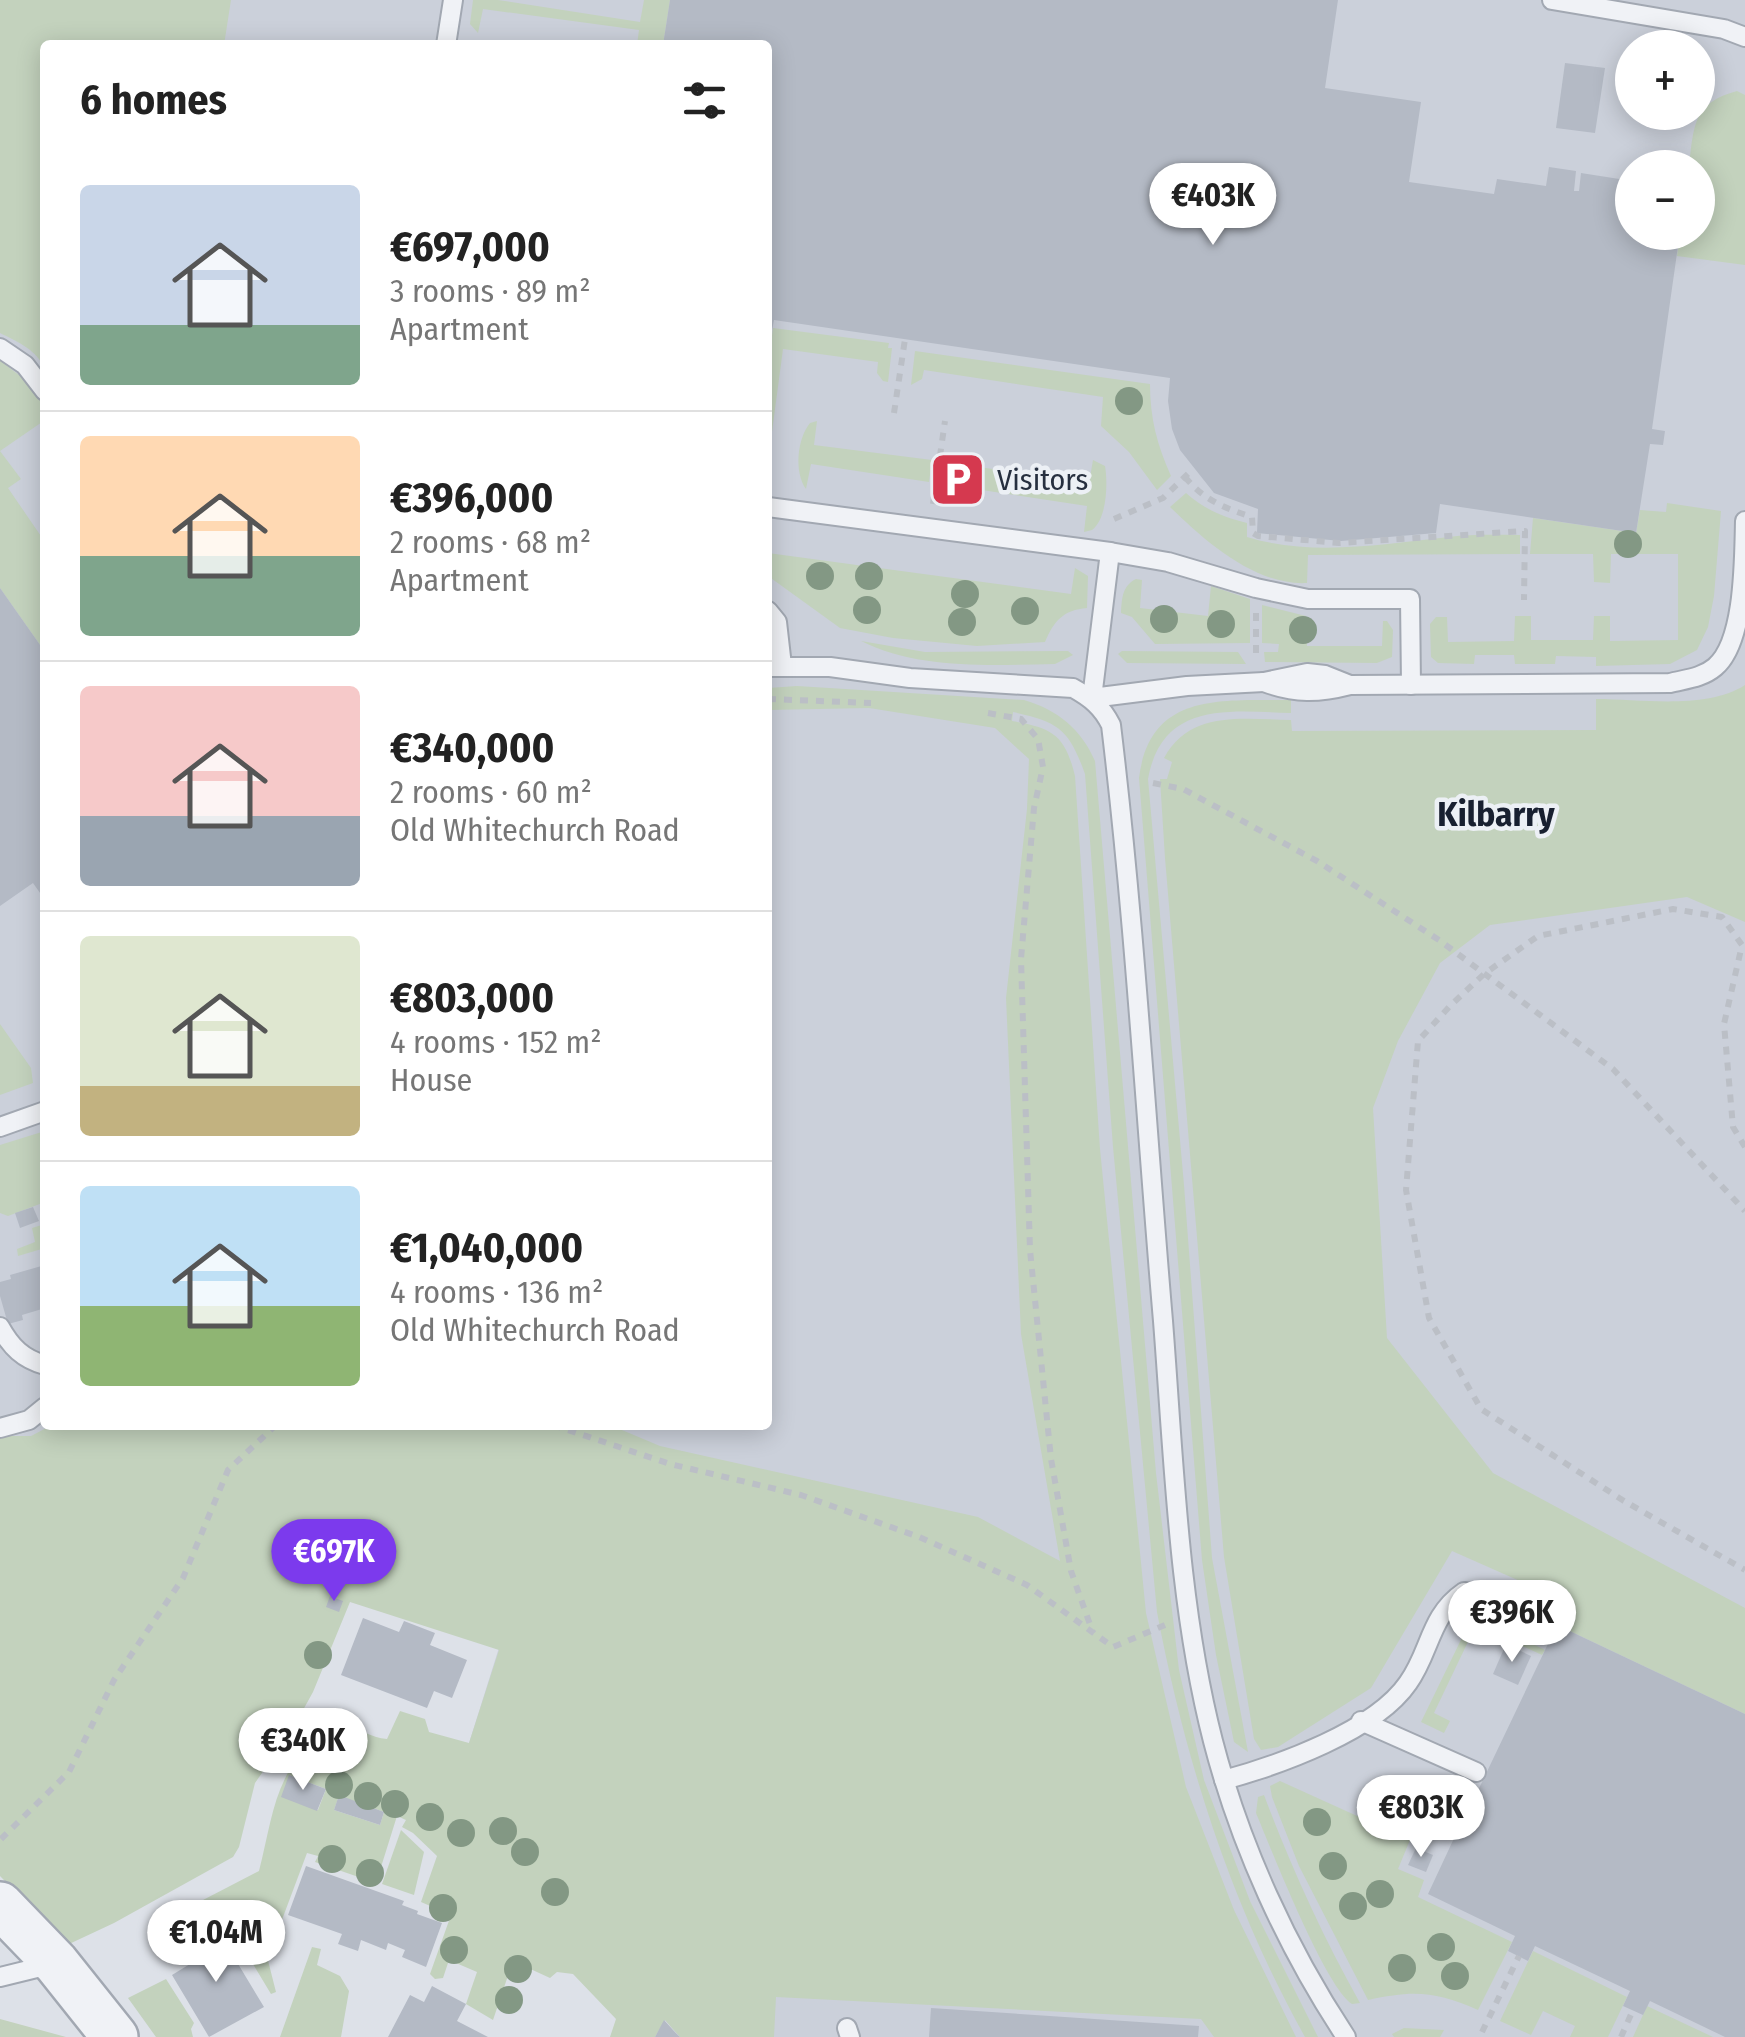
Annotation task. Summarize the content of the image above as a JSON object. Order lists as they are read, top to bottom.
{
  "districts": ["Kilbarry"],
  "places": {
    "parking": ["Visitors"]
  },
  "page": {
    "map_buttons": ["+", "−"],
    "heading": "6 homes",
    "list": [
      {
        "name": "€697,000",
        "note": "3 rooms · 89 m² · Apartment"
      },
      {
        "name": "€396,000",
        "note": "2 rooms · 68 m² · Apartment"
      },
      {
        "name": "€340,000",
        "note": "2 rooms · 60 m² · Old Whitechurch Road"
      },
      {
        "name": "€803,000",
        "note": "4 rooms · 152 m² · House"
      },
      {
        "name": "€1,040,000",
        "note": "4 rooms · 136 m² · Old Whitechurch Road"
      }
    ],
    "price": [
      "€403K",
      "€697K",
      "€396K",
      "€340K",
      "€803K",
      "€1.04M"
    ]
  }
}
